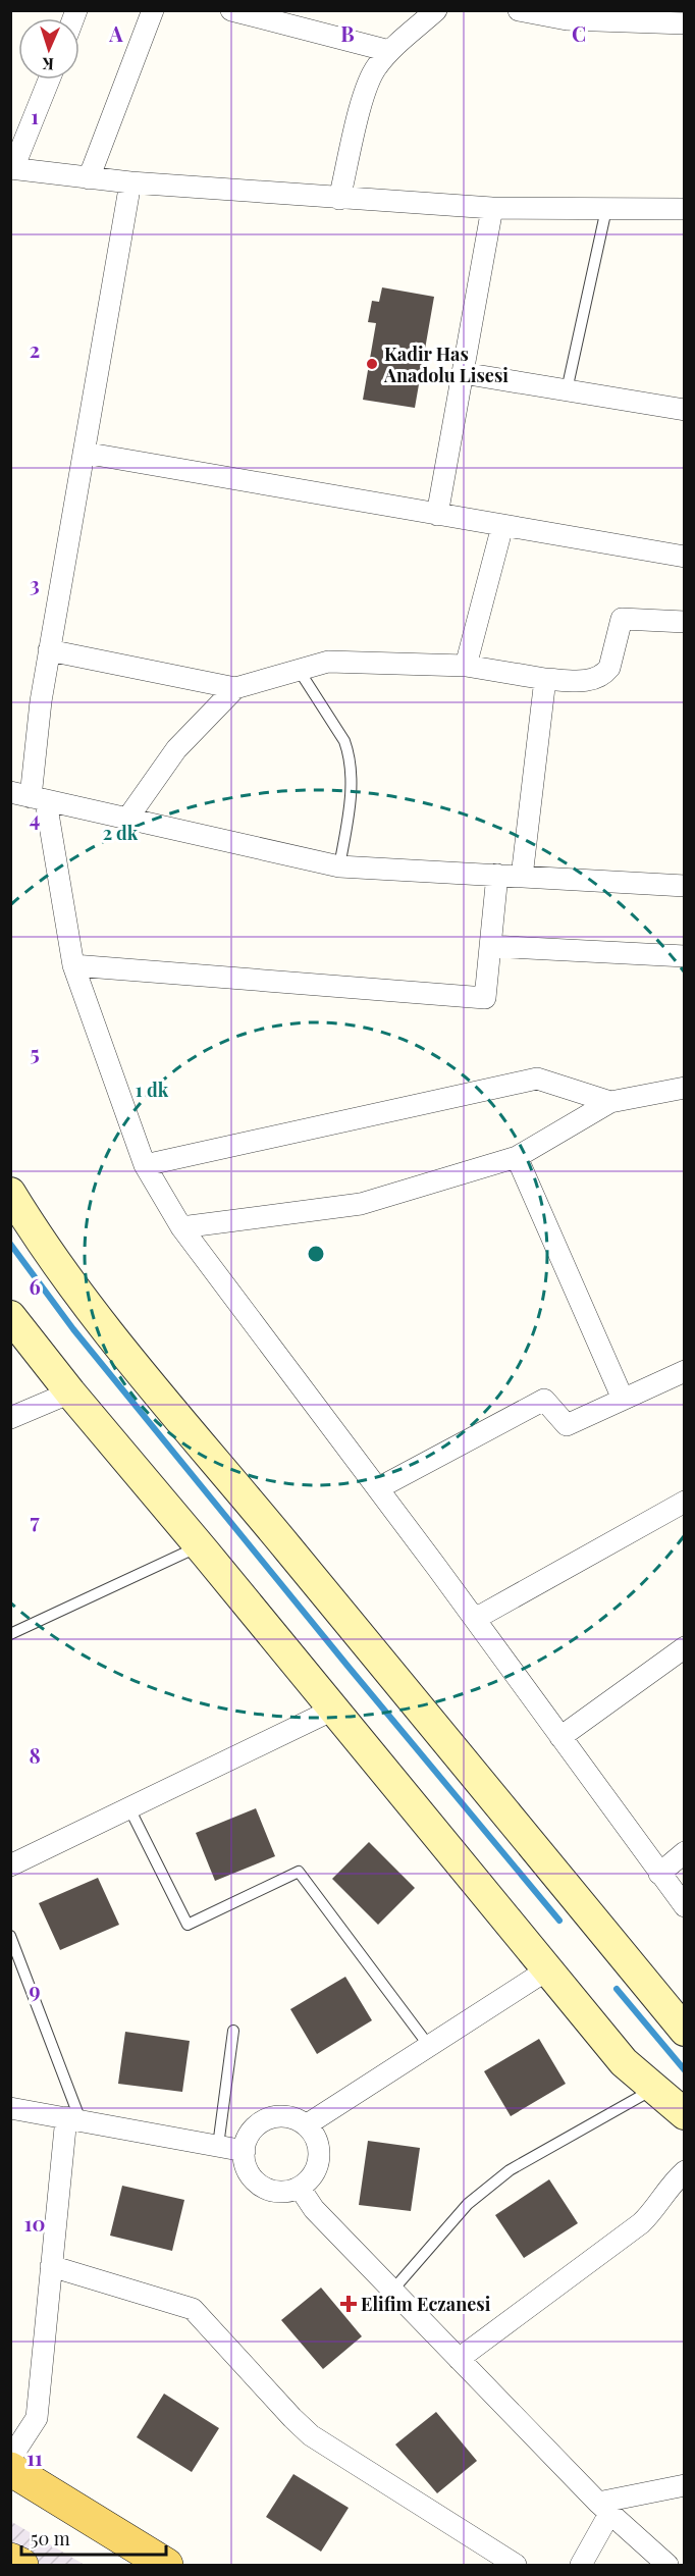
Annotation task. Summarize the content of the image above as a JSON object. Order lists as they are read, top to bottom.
{
  "places": {
    "other": ["Kadir Has Anadolu Lisesi"],
    "health": ["Elifim Eczanesi"]
  },
  "scale_bar": "50 m",
  "north": "bottom",
  "grid": {
    "columns": ["A", "B", "C"],
    "rows": [
      "1",
      "2",
      "3",
      "4",
      "5",
      "6",
      "7",
      "8",
      "9",
      "10",
      "11"
    ]
  },
  "rings": ["2 dk", "1 dk"]
}
